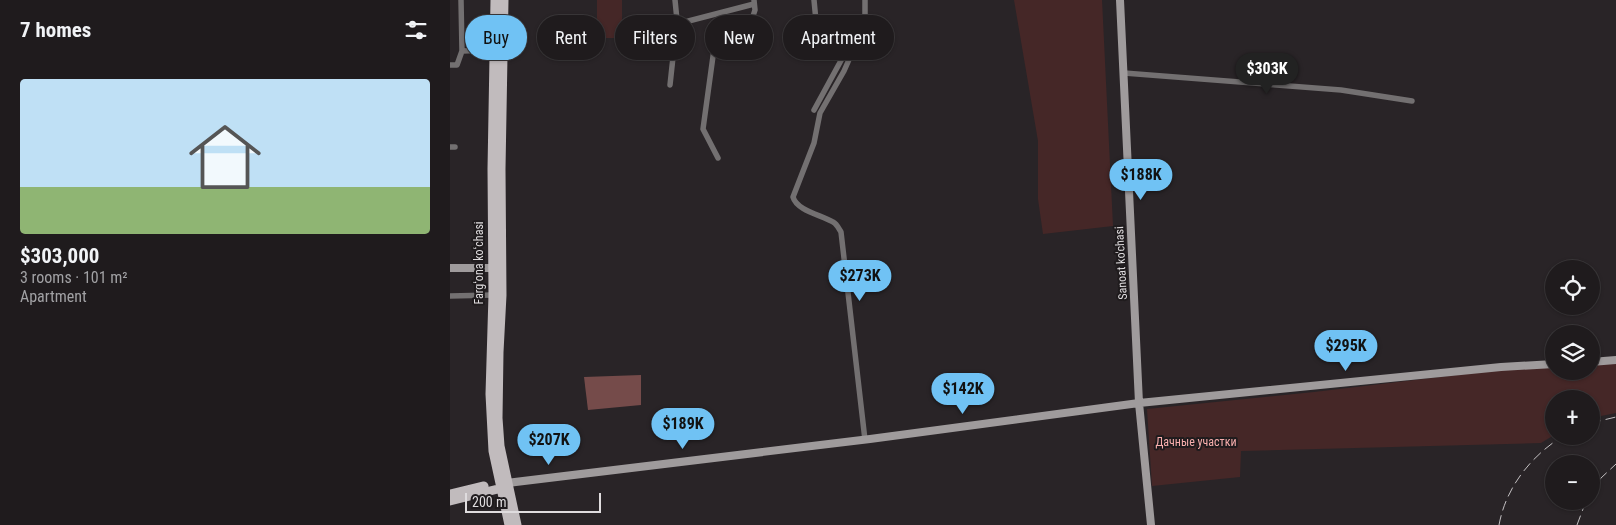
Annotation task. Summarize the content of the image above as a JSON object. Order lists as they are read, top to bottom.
{
  "streets": {
    "main road": ["Fargʻona koʻchasi", "Sanoat ko'chasi"]
  },
  "parks": ["Дачные участки"],
  "scale_bar": "200 m",
  "page": {
    "heading": "7 homes",
    "chip": [
      "Buy",
      "Rent",
      "Filters",
      "New",
      "Apartment"
    ],
    "price": [
      "$303K",
      "$188K",
      "$273K",
      "$295K",
      "$142K",
      "$189K",
      "$207K"
    ],
    "list": [
      {
        "name": "$303,000",
        "note": "3 rooms · 101 m² · Apartment"
      }
    ],
    "map_buttons": ["+", "−"],
    "scale": "200 m"
  }
}
